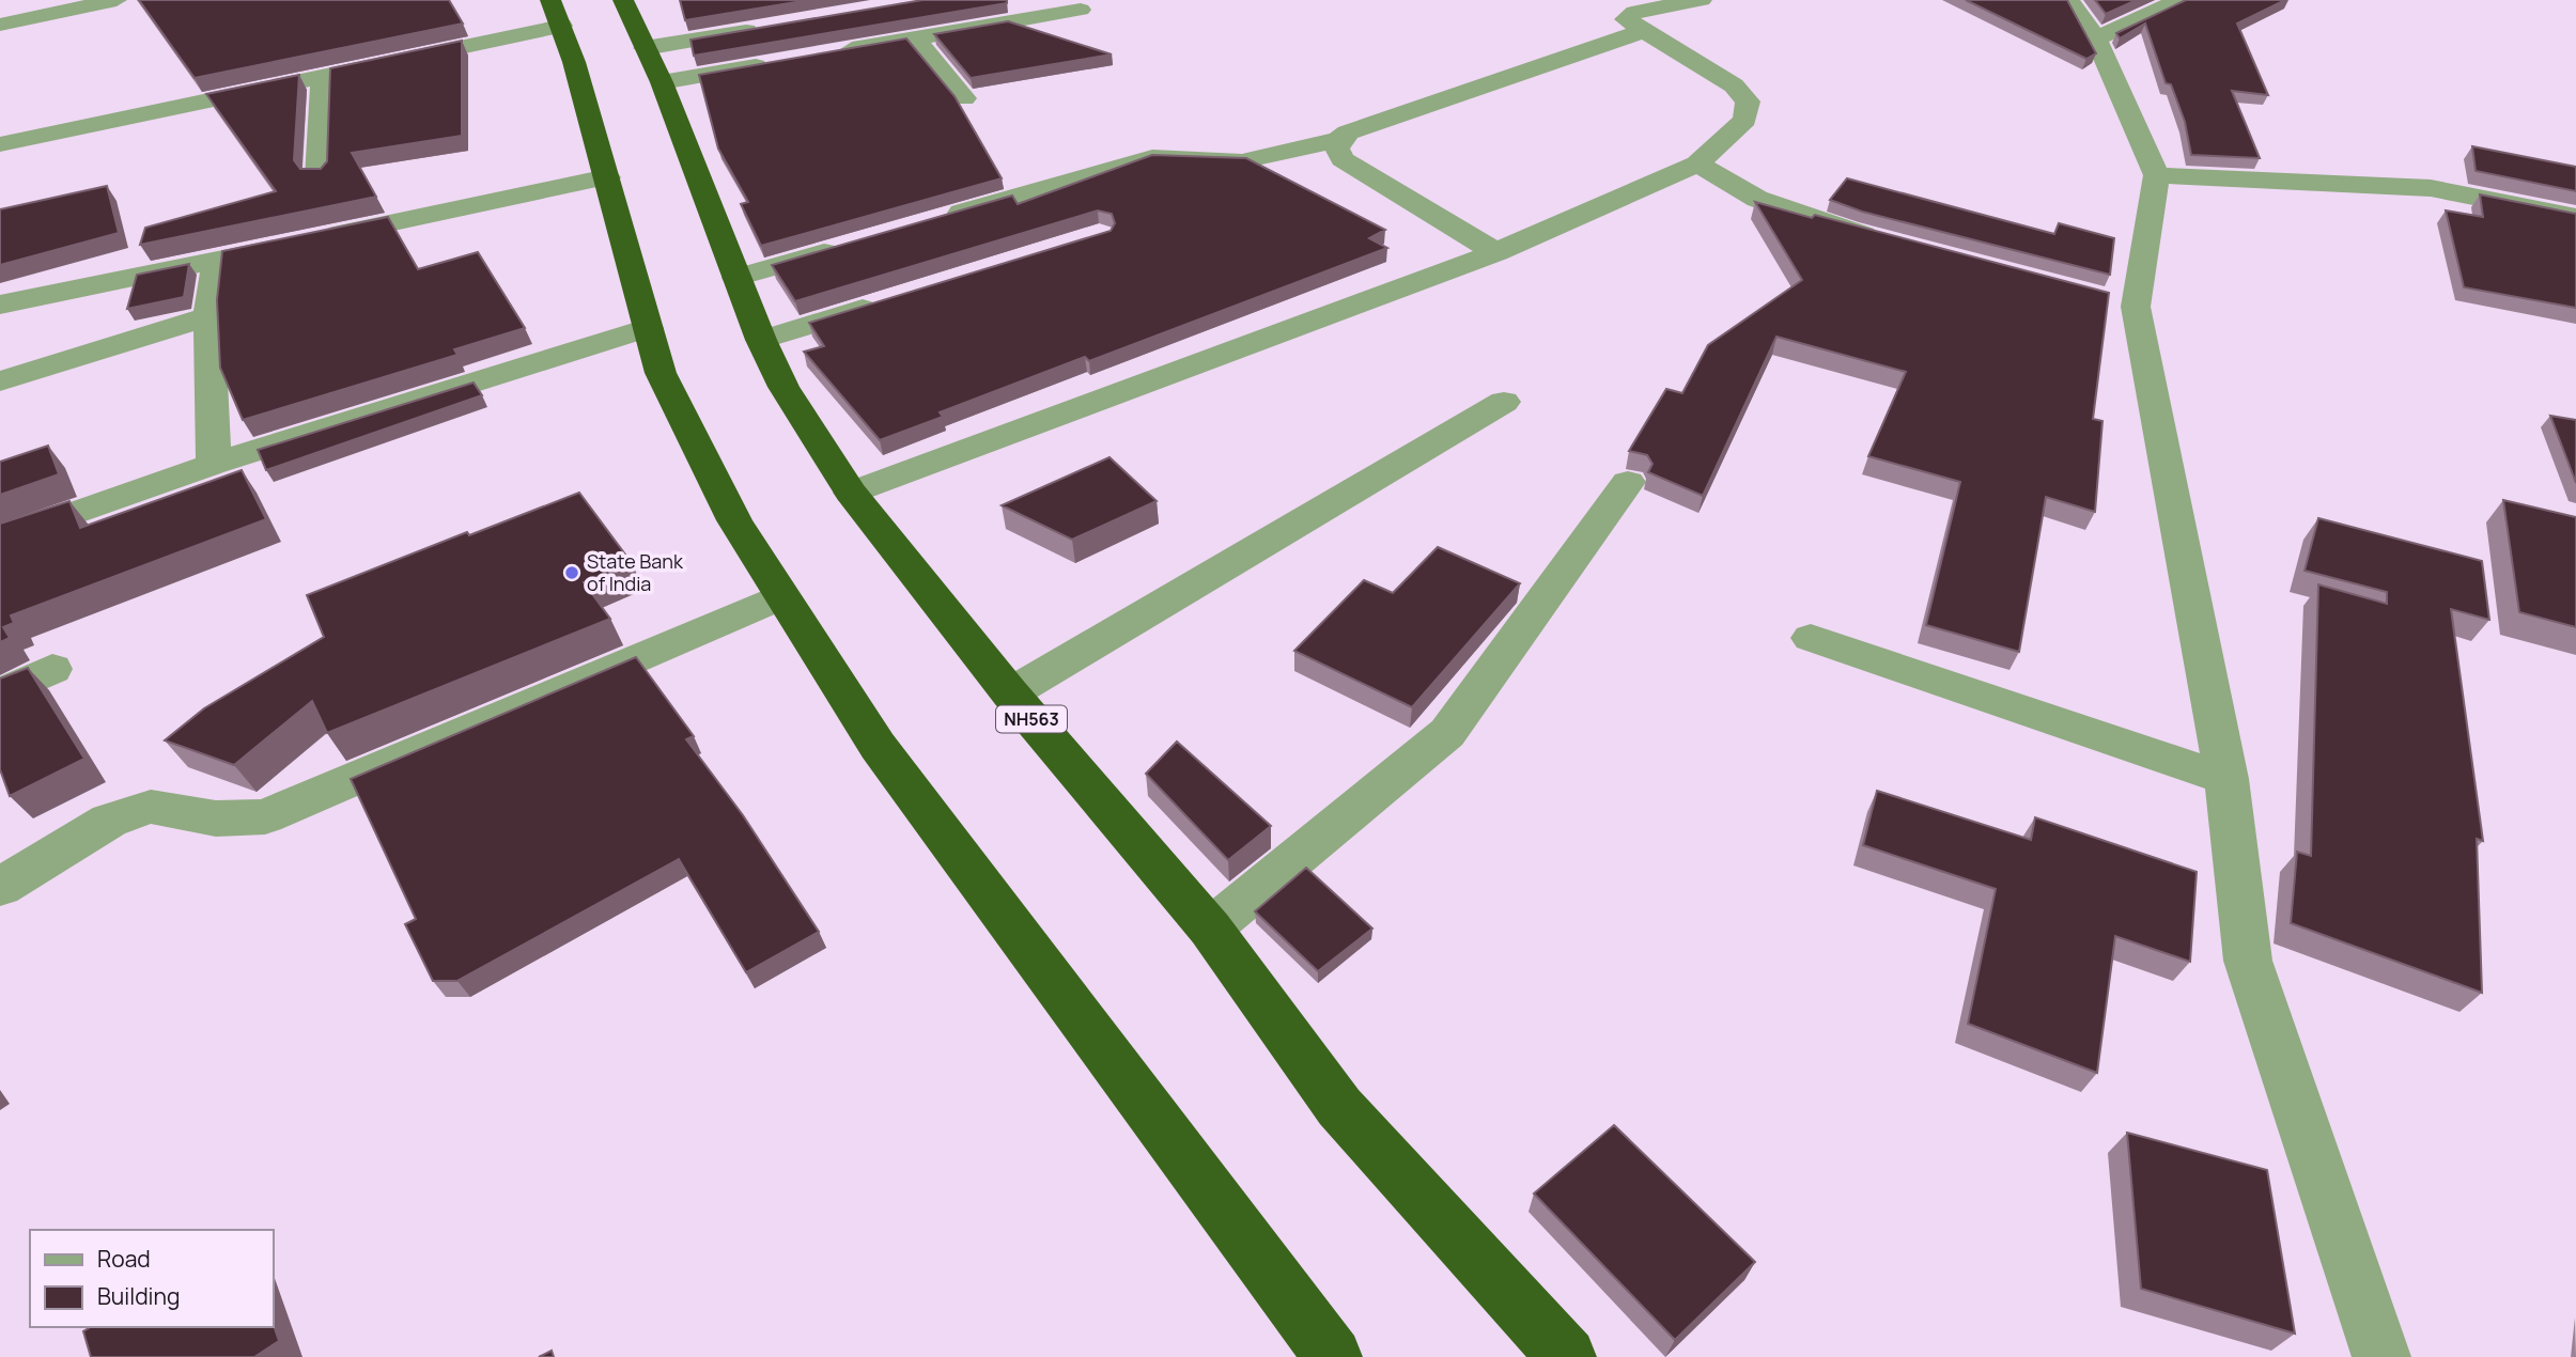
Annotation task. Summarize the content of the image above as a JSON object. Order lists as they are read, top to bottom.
{
  "streets": {
    "highway": ["NH563"]
  },
  "places": ["State Bank of India"],
  "legend": ["Road", "Building"]
}
